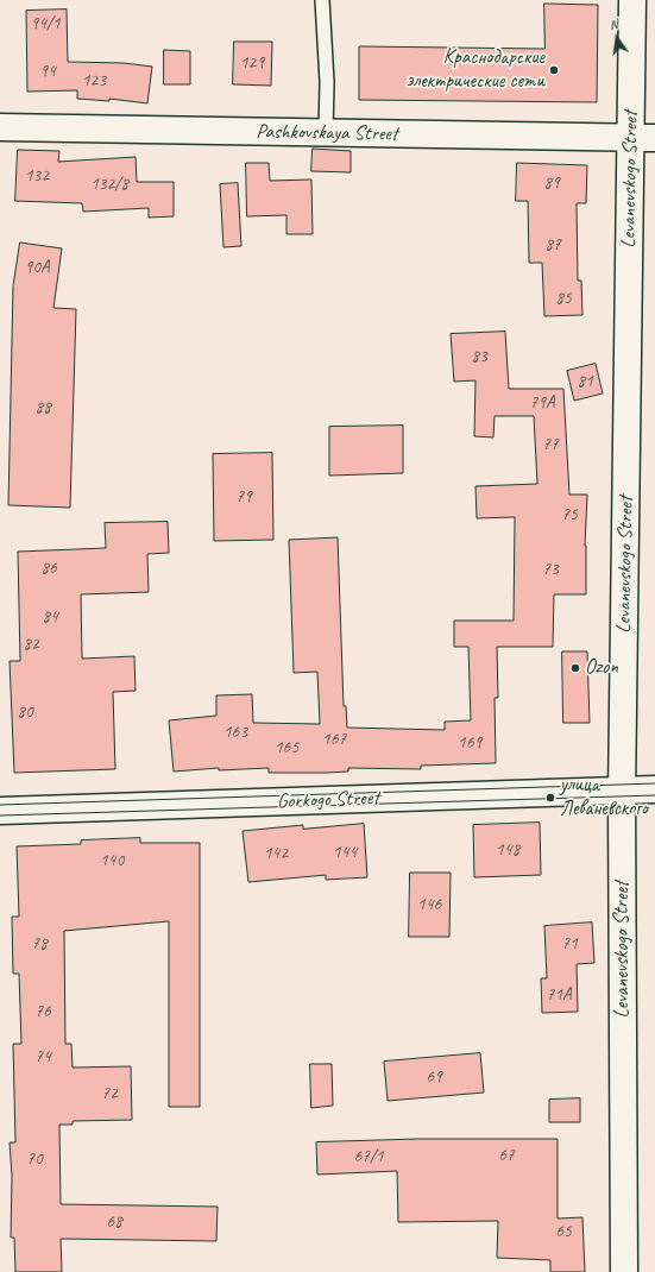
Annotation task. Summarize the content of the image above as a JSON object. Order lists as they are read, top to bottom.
{
  "streets": {
    "street": ["Pashkovskaya Street", "Levanevskogo Street", "Gorkogo Street"]
  },
  "crossings": [
    ["Pashkovskaya Street", "Levanevskogo Street"],
    ["Levanevskogo Street", "Gorkogo Street"]
  ],
  "places": ["Краснодарские электрические сети", "Ozon", "улица Леваневского"],
  "house_numbers": [
    "94/1",
    "129",
    "94",
    "123",
    "132",
    "89",
    "132/8",
    "87",
    "90А",
    "85",
    "83",
    "81",
    "79А",
    "88",
    "77",
    "79",
    "75",
    "86",
    "73",
    "84",
    "82",
    "80",
    "163",
    "167",
    "169",
    "165",
    "148",
    "144",
    "142",
    "140",
    "146",
    "78",
    "71",
    "71А",
    "76",
    "74",
    "69",
    "72",
    "67",
    "67/1",
    "70",
    "68",
    "65"
  ],
  "north": "top"
}
